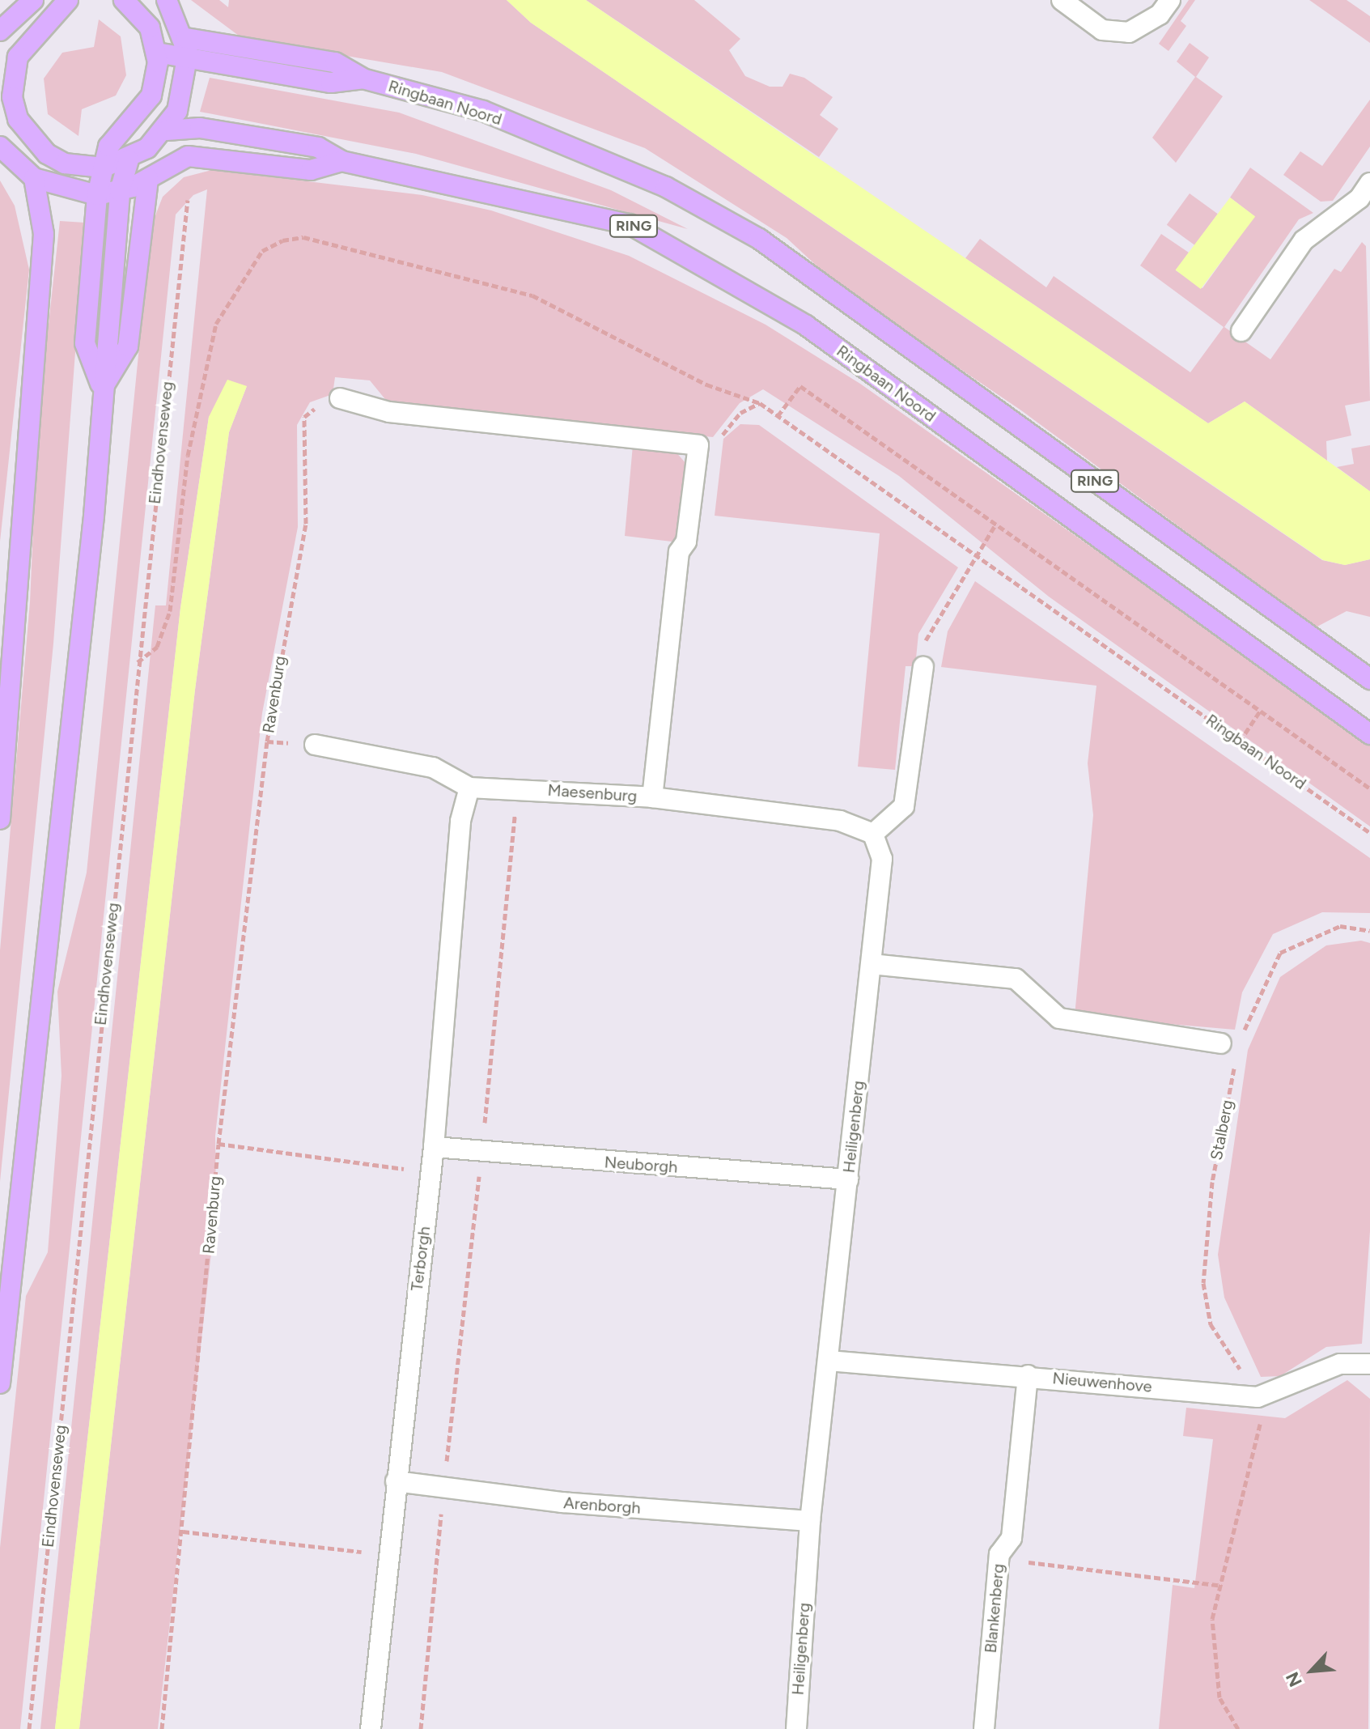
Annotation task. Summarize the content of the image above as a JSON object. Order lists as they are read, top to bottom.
{
  "streets": {
    "main road": ["Ringbaan Noord", "RING"],
    "street": [
      "Maesenburg",
      "Heiligenberg",
      "Neuborgh",
      "Terborgh",
      "Nieuwenhove",
      "Arenborgh",
      "Blankenberg"
    ],
    "path": ["Eindhovenseweg", "Ravenburg", "Stalberg"]
  },
  "crossings": [
    ["Ringbaan Noord", "Eindhovenseweg"],
    ["Maesenburg", "Heiligenberg"],
    ["Maesenburg", "Terborgh"],
    ["Heiligenberg", "Neuborgh"],
    ["Heiligenberg", "Nieuwenhove"],
    ["Heiligenberg", "Arenborgh"],
    ["Stalberg", "Nieuwenhove"],
    ["Neuborgh", "Terborgh"],
    ["Terborgh", "Arenborgh"],
    ["Nieuwenhove", "Blankenberg"]
  ],
  "north": "bottom left"
}
